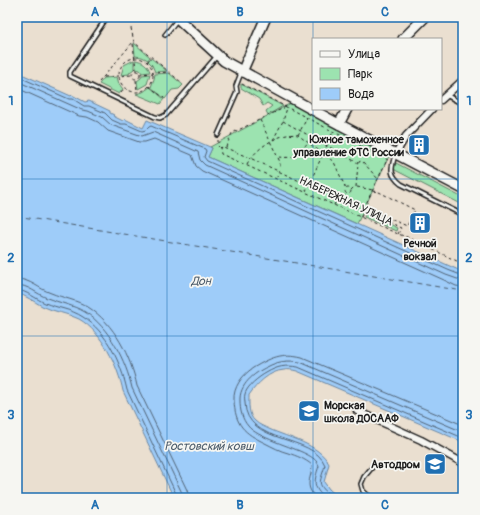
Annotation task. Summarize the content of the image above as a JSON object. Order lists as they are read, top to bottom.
{
  "streets": {
    "path": ["НАБЕРЕЖНАЯ УЛИЦА"]
  },
  "water": ["Дон", "Ростовский ковш"],
  "places": {
    "building": ["Южное таможенное управление ФТС России", "Речной вокзал"],
    "school or university": ["Морская школа ДОСААФ", "Автодром"]
  },
  "legend": ["Улица", "Парк", "Вода"],
  "grid": {
    "columns": ["A", "B", "C"],
    "rows": ["1", "2", "3"]
  }
}
